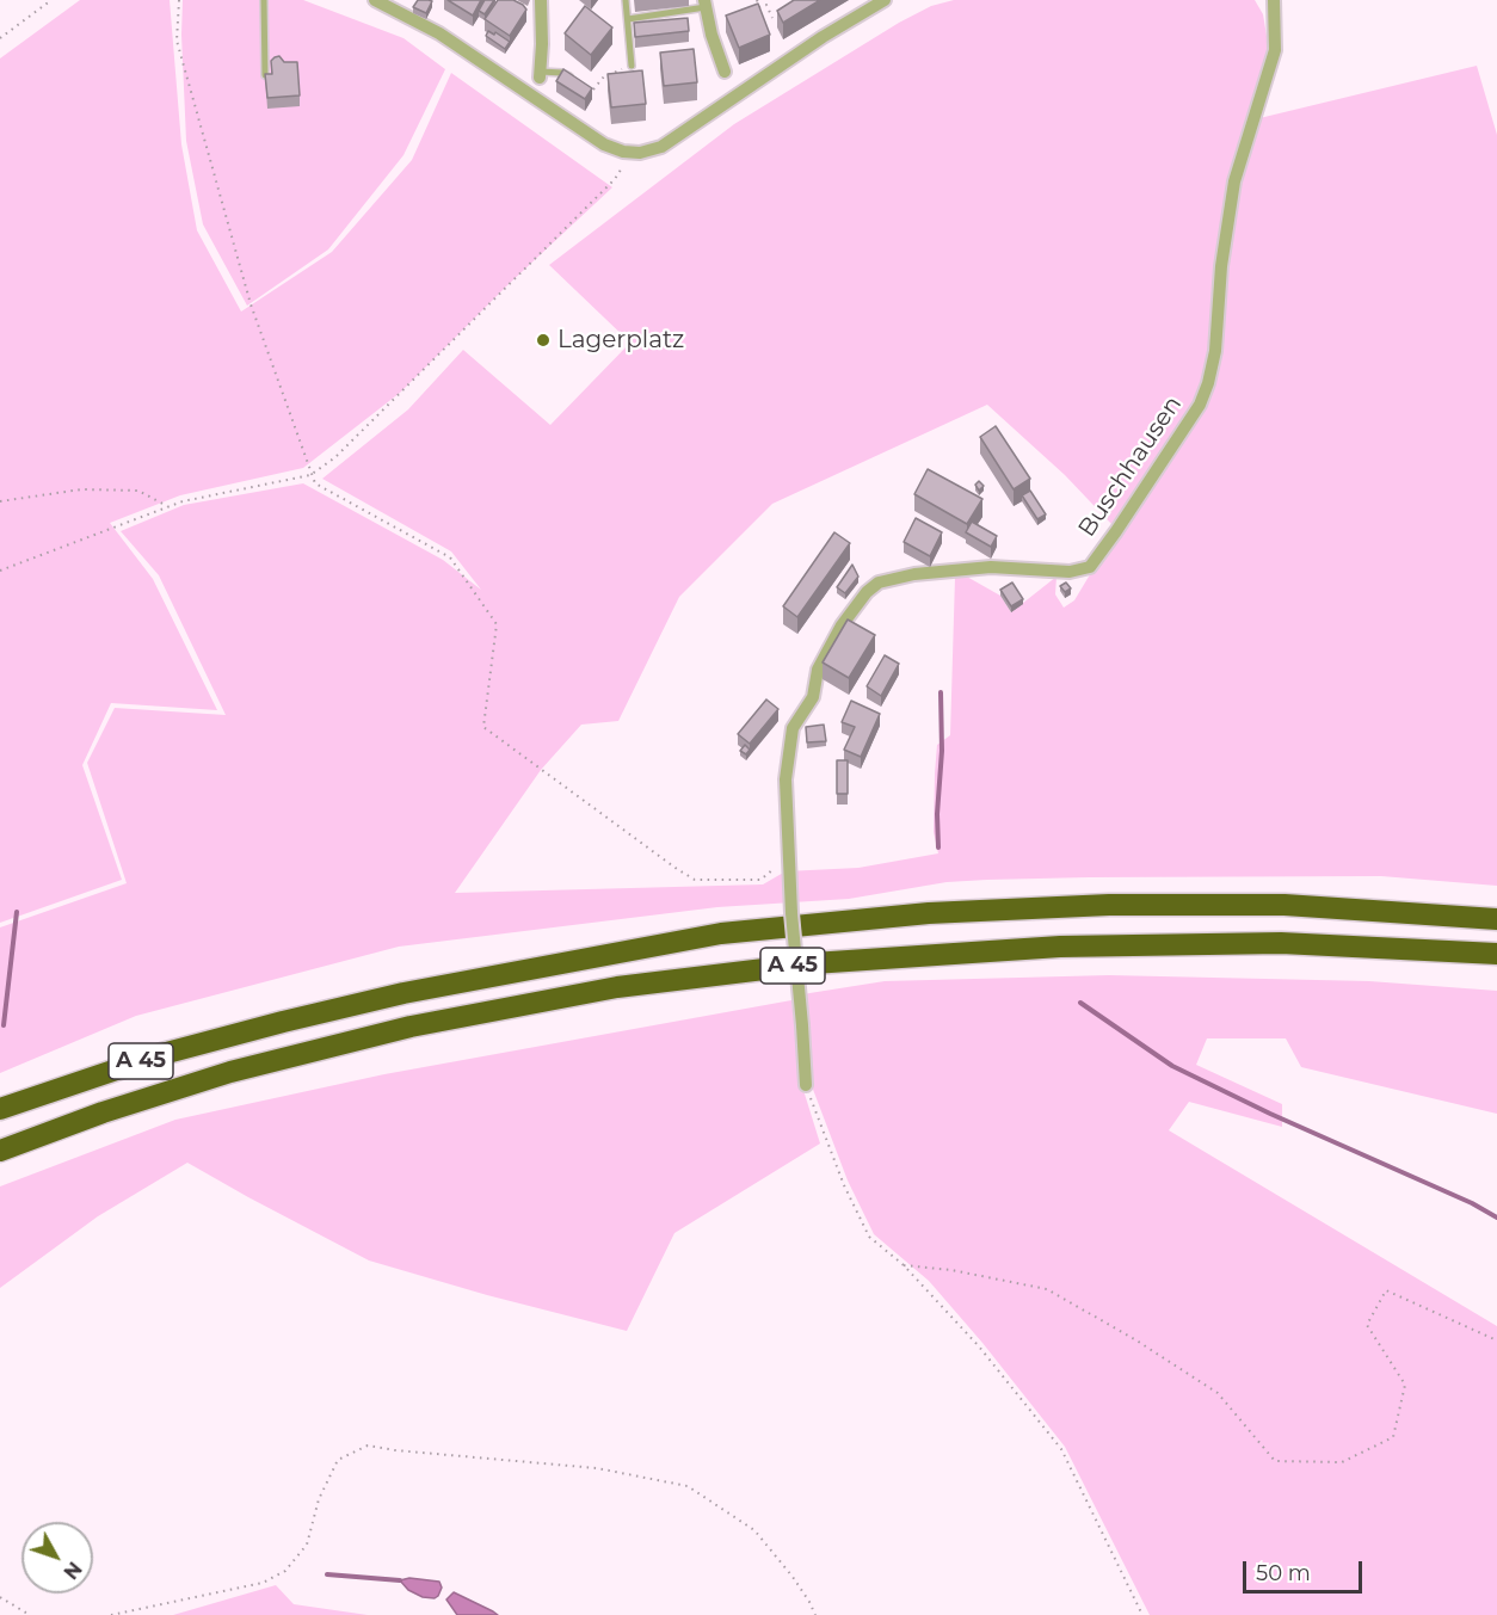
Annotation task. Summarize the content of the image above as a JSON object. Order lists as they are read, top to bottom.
{
  "streets": {
    "highway": ["A 45"],
    "street": ["Buschhausen"]
  },
  "places": ["Lagerplatz"],
  "scale_bar": "50 m",
  "north": "bottom right"
}
